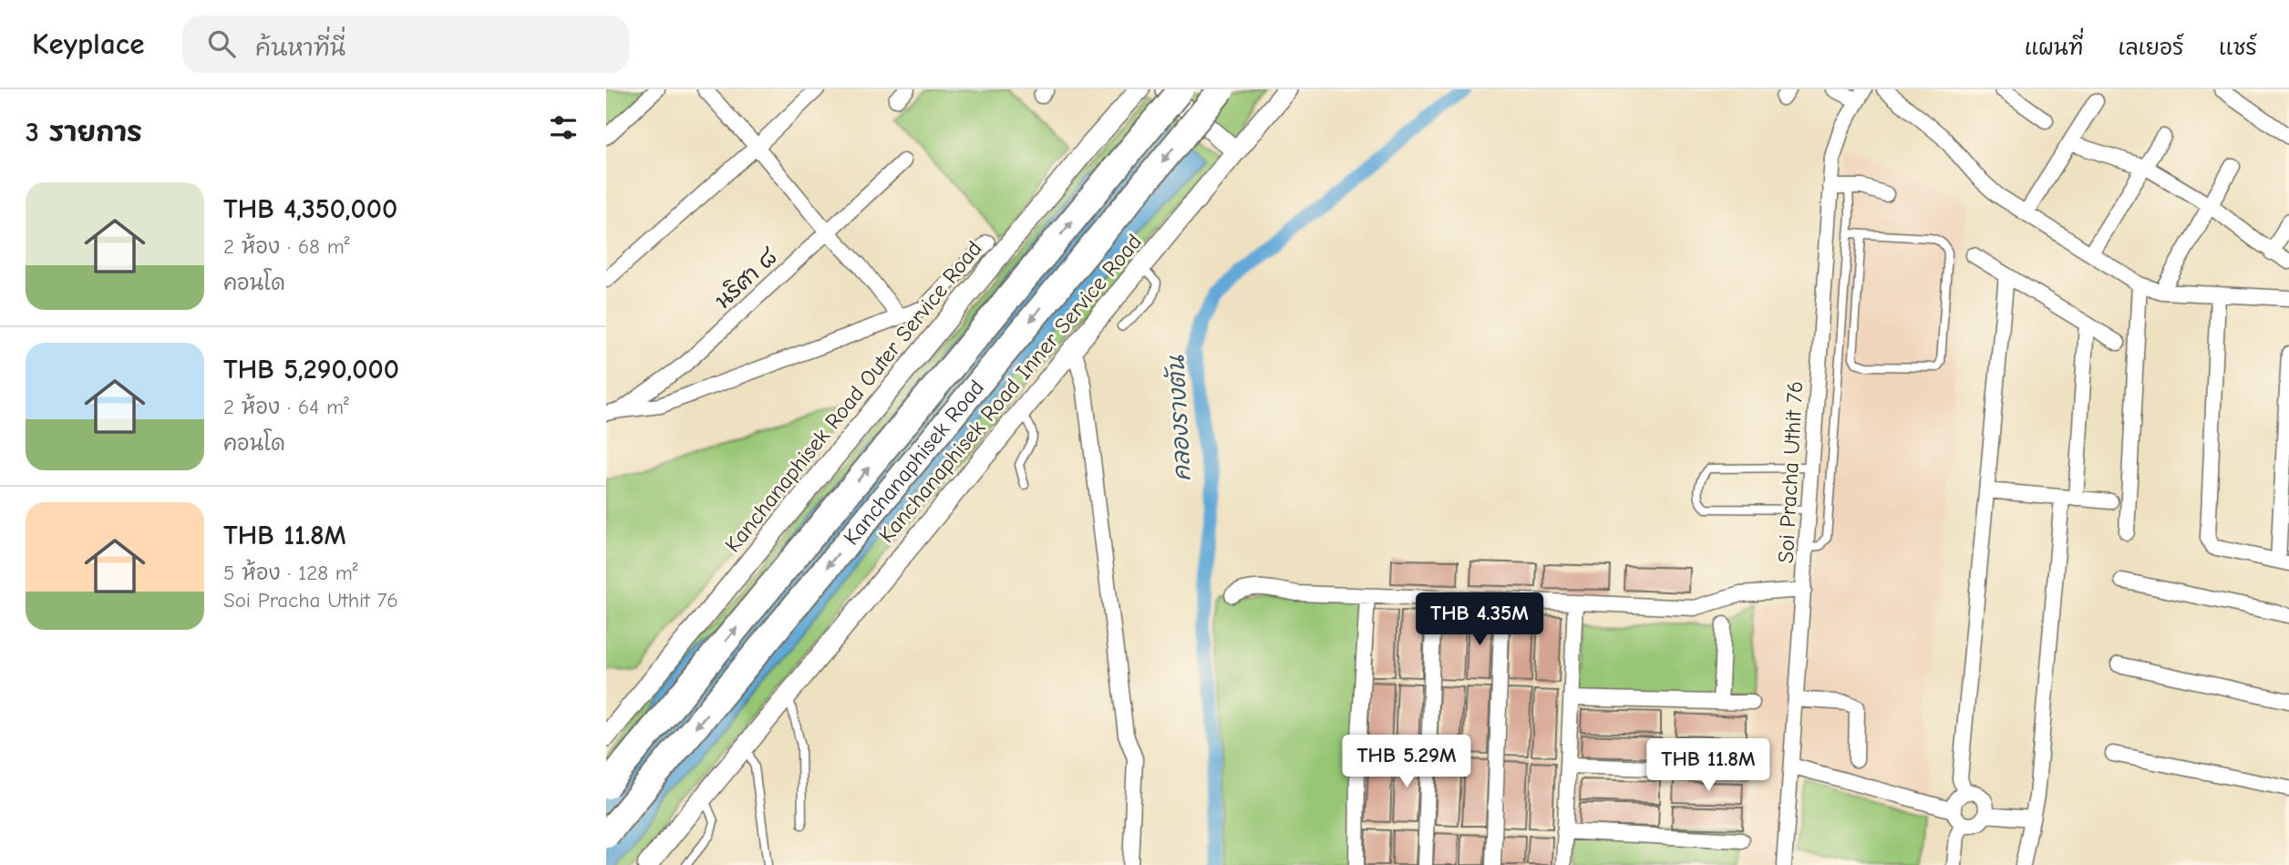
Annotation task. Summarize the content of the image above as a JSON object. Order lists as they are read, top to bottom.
{
  "streets": {
    "highway": ["Kanchanaphisek Road"],
    "main road": ["Kanchanaphisek Road Inner Service Road", "Kanchanaphisek Road Outer Service Road"],
    "street": ["นริศา ๘", "Soi Pracha Uthit 76"]
  },
  "water": ["คลองรางตัน"],
  "page": {
    "header": "Keyplace",
    "search": "ค้นหาที่นี่",
    "nav": ["แผนที่", "เลเยอร์", "แชร์"],
    "heading": "3 รายการ",
    "list": [
      {
        "name": "THB 4,350,000",
        "note": "2 ห้อง · 68 m² · คอนโด"
      },
      {
        "name": "THB 5,290,000",
        "note": "2 ห้อง · 64 m² · คอนโด"
      },
      {
        "name": "THB 11.8M",
        "note": "5 ห้อง · 128 m² · Soi Pracha Uthit 76"
      }
    ],
    "price": ["THB 4.35M", "THB 5.29M", "THB 11.8M"]
  }
}
